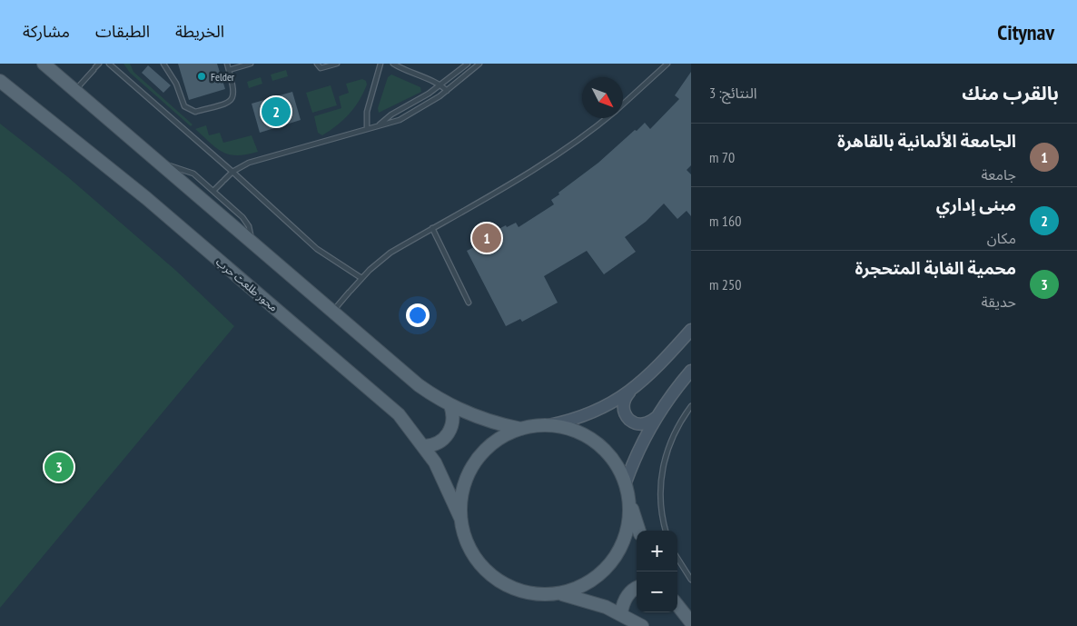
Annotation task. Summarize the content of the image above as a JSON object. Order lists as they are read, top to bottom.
{
  "streets": {
    "main road": ["محور طلعت حرب"]
  },
  "places": ["Felder"],
  "north": "bottom right",
  "page": {
    "header": "Citynav",
    "nav": ["الخريطة", "الطبقات", "مشاركة"],
    "heading": ["بالقرب منك", "النتائج: 3"],
    "pins": ["2", "1", "3"],
    "list": [
      {
        "mark": "1",
        "name": "الجامعة الألمانية بالقاهرة",
        "note": "جامعة",
        "value": "70 m"
      },
      {
        "mark": "2",
        "name": "مبنى إداري",
        "note": "مكان",
        "value": "160 m"
      },
      {
        "mark": "3",
        "name": "محمية الغابة المتحجرة",
        "note": "حديقة",
        "value": "250 m"
      }
    ],
    "map_buttons": ["+", "−"]
  }
}
